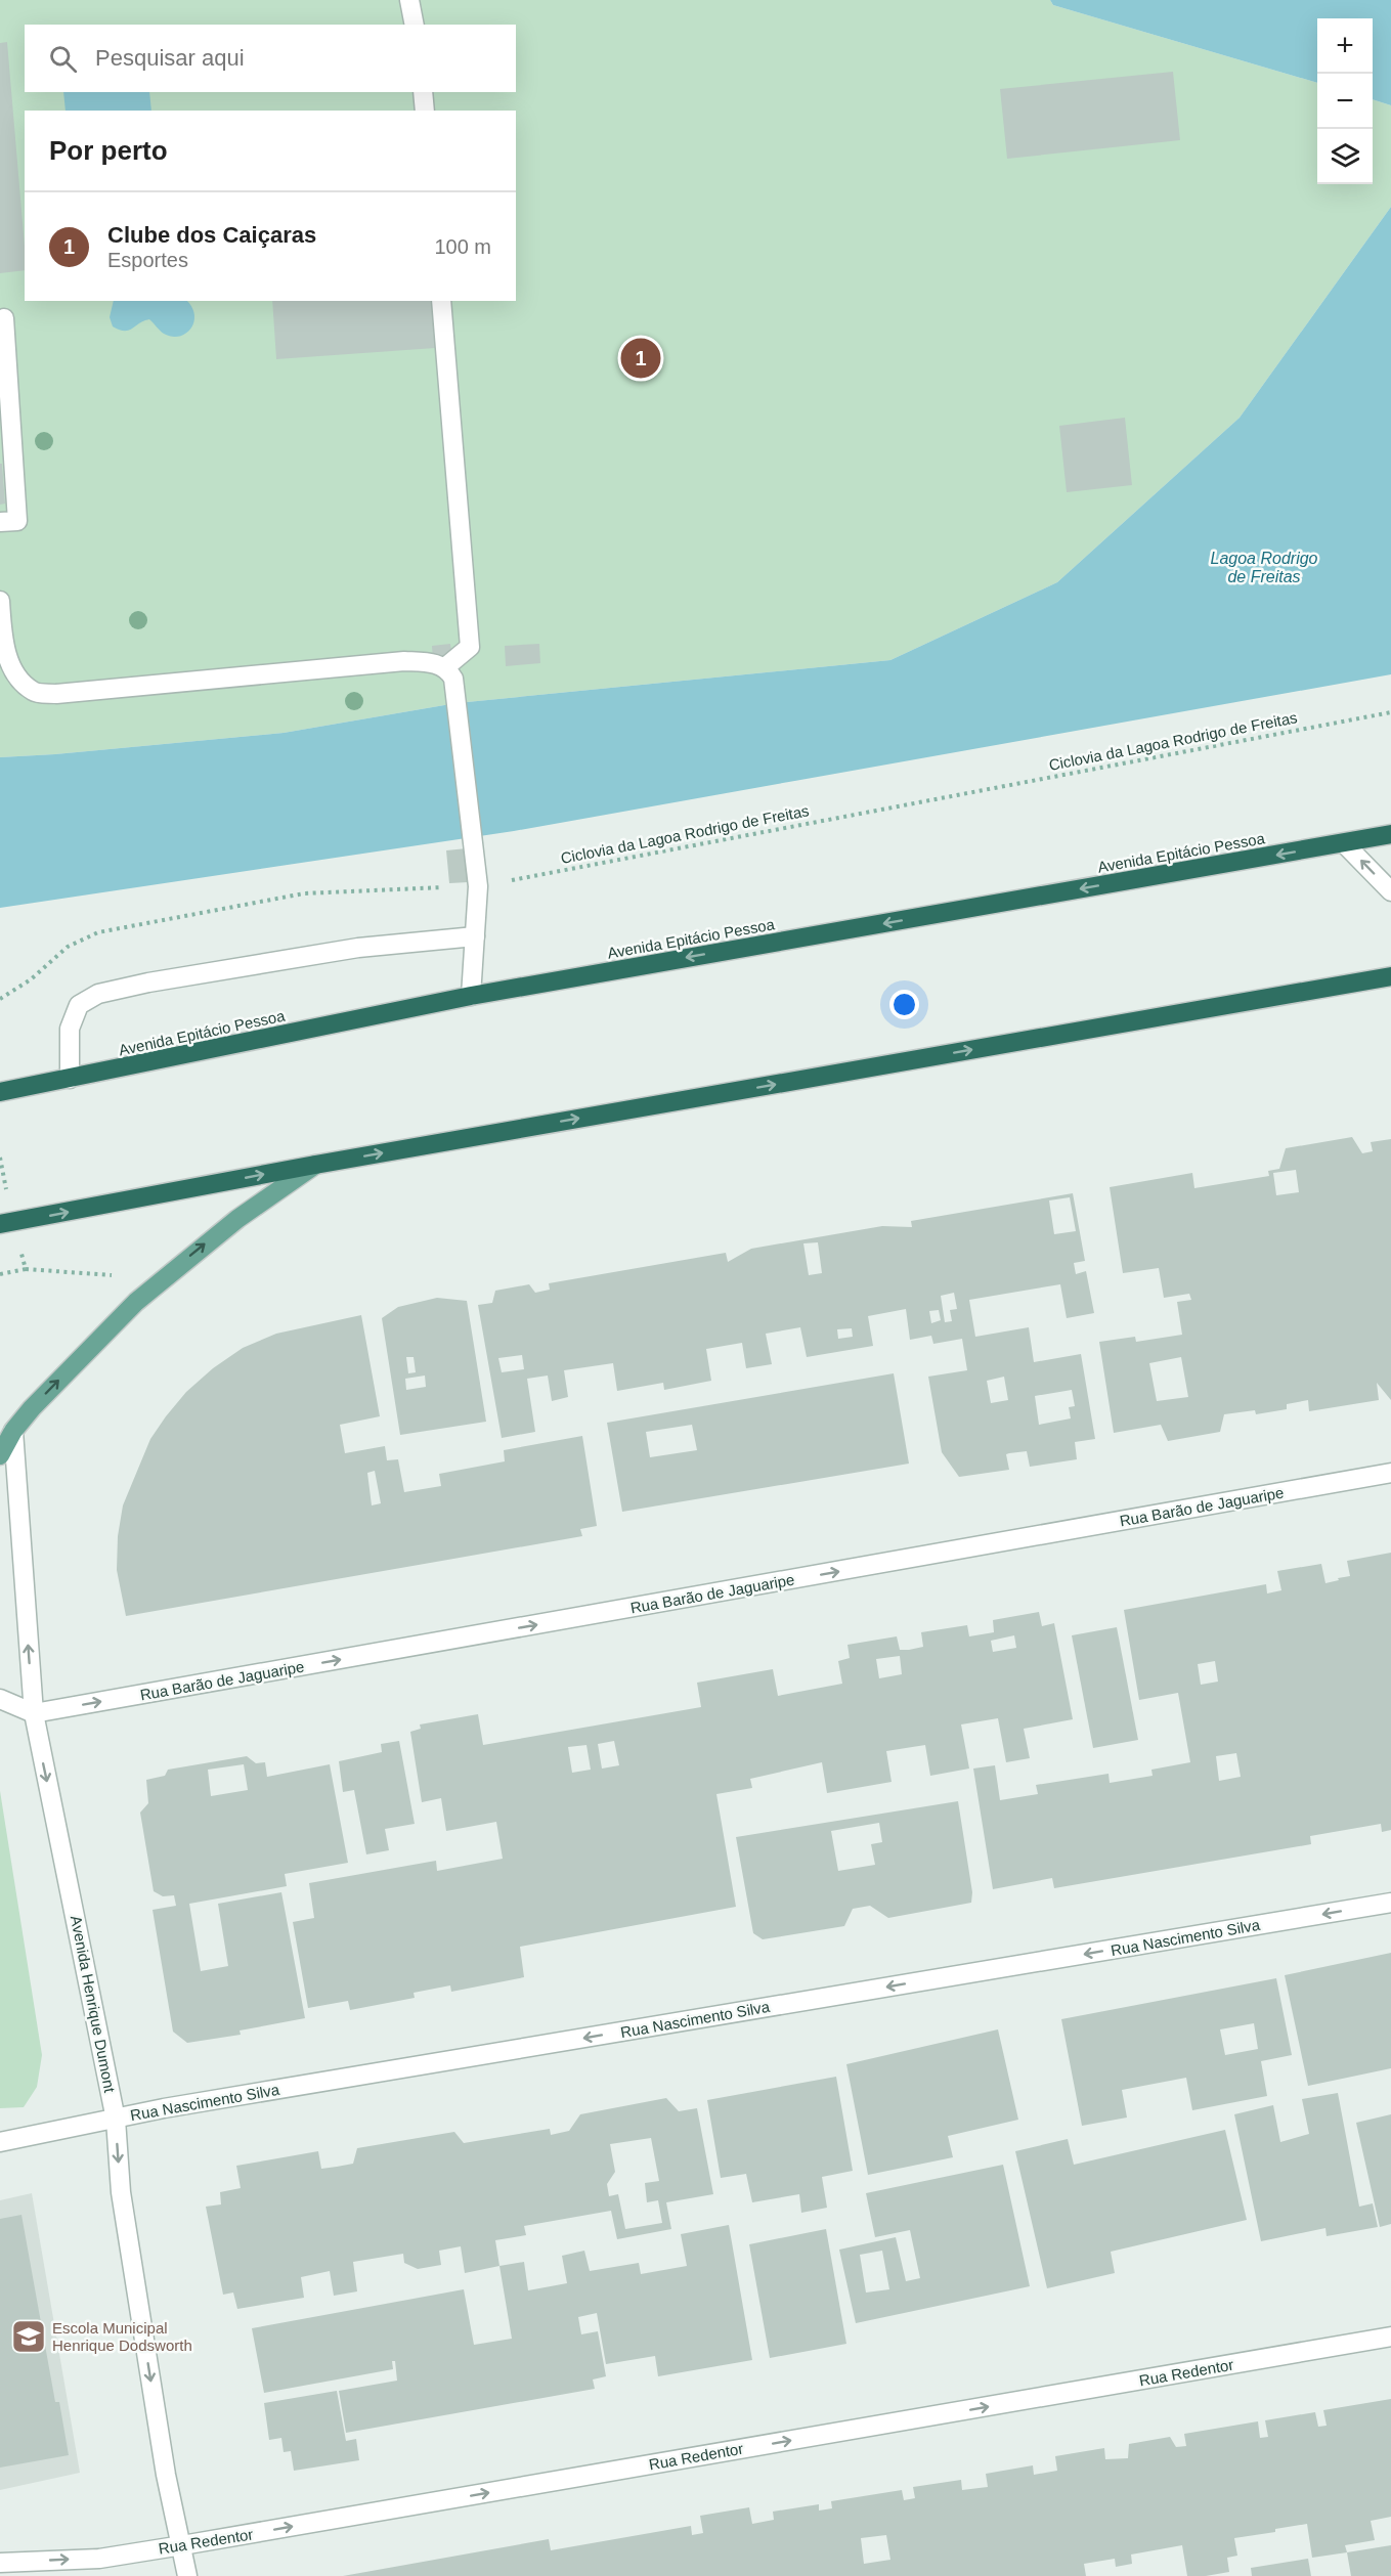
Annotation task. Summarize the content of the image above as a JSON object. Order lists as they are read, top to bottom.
{
  "streets": {
    "highway": ["Avenida Epitácio Pessoa"],
    "street": [
      "Rua Barão de Jaguaripe",
      "Rua Nascimento Silva",
      "Avenida Henrique Dumont",
      "Rua Redentor"
    ],
    "path": ["Ciclovia da Lagoa Rodrigo de Freitas"]
  },
  "crossings": [
    ["Rua Barão de Jaguaripe", "Avenida Henrique Dumont"],
    ["Rua Nascimento Silva", "Avenida Henrique Dumont"],
    ["Avenida Henrique Dumont", "Rua Redentor"]
  ],
  "one_way": ["Rua Barão de Jaguaripe", "Rua Nascimento Silva", "Rua Redentor"],
  "water": ["Lagoa Rodrigo de Freitas"],
  "places": {
    "school or university": ["Escola Municipal Henrique Dodsworth"]
  },
  "page": {
    "map_buttons": ["+", "−"],
    "search": "Pesquisar aqui",
    "heading": "Por perto",
    "list": [
      {
        "mark": "1",
        "name": "Clube dos Caiçaras",
        "note": "Esportes",
        "value": "100 m"
      }
    ],
    "pins": "1"
  }
}
